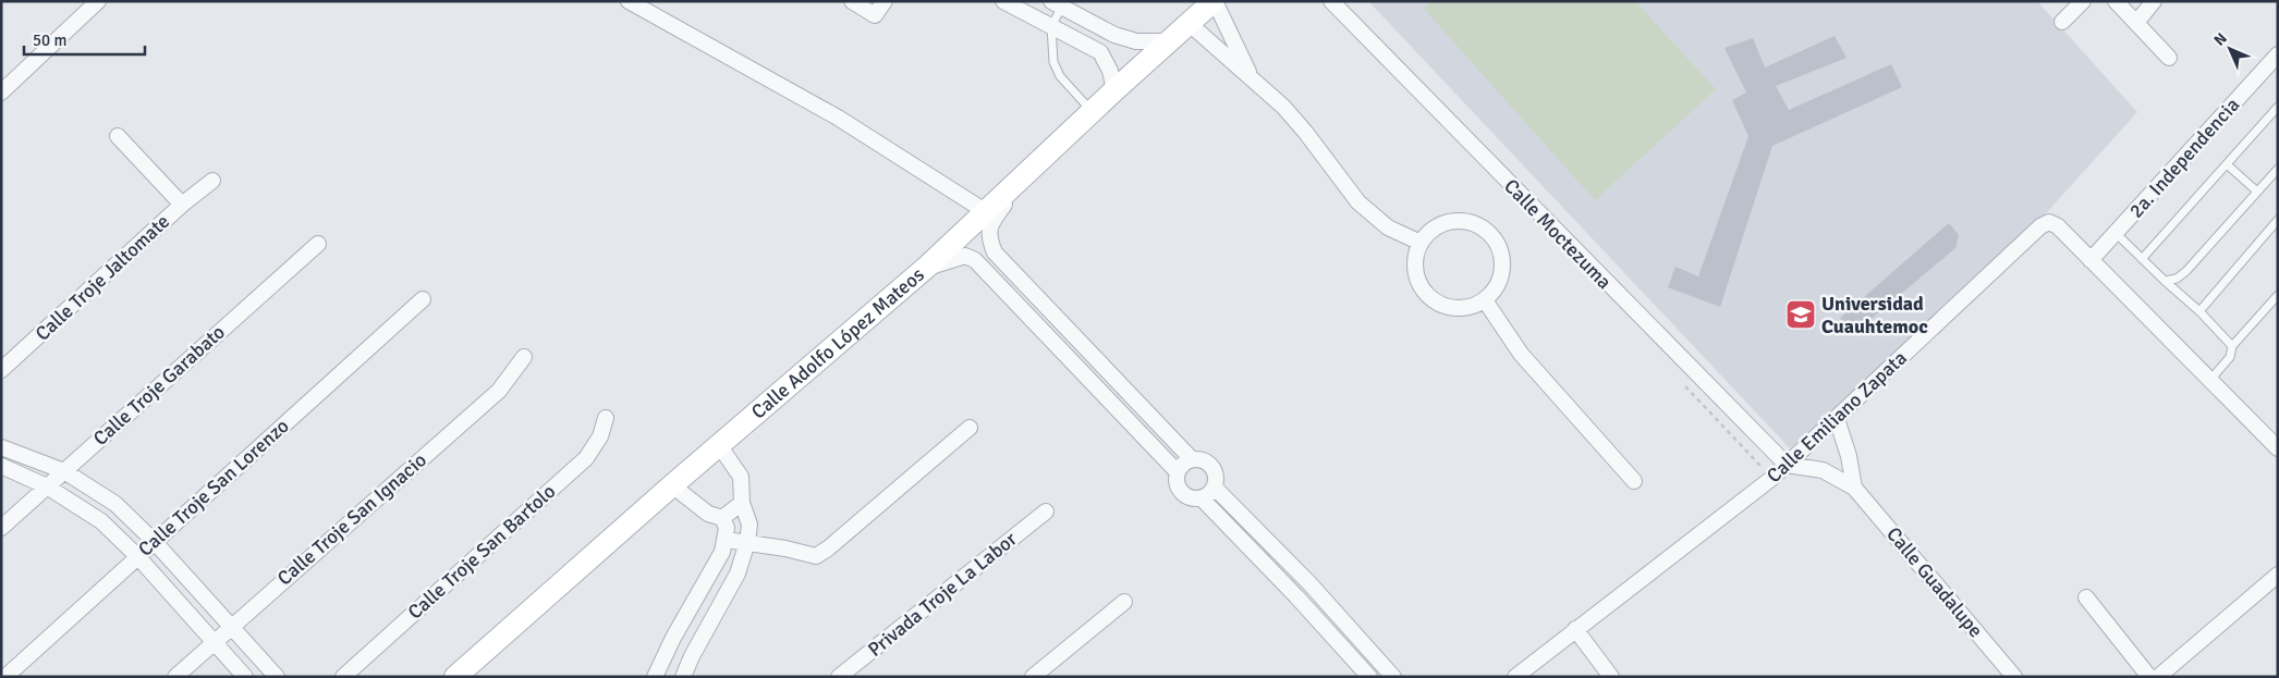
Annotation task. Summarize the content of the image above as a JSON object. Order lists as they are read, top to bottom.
{
  "streets": {
    "street": [
      "2a. Independencia",
      "Calle Moctezuma",
      "Calle Troje Jaltomate",
      "Calle Adolfo López Mateos",
      "Calle Troje Garabato",
      "Calle Emiliano Zapata",
      "Calle Troje San Lorenzo",
      "Calle Troje San Ignacio",
      "Calle Troje San Bartolo",
      "Calle Guadalupe",
      "Privada Troje La Labor"
    ]
  },
  "crossings": [
    ["2a. Independencia", "Calle Emiliano Zapata"],
    ["Calle Moctezuma", "Calle Emiliano Zapata"],
    ["Calle Moctezuma", "Calle Guadalupe"],
    ["Calle Emiliano Zapata", "Calle Guadalupe"]
  ],
  "places": {
    "school or university": ["Universidad Cuauhtemoc"]
  },
  "scale_bar": "50 m",
  "north": "top left"
}
